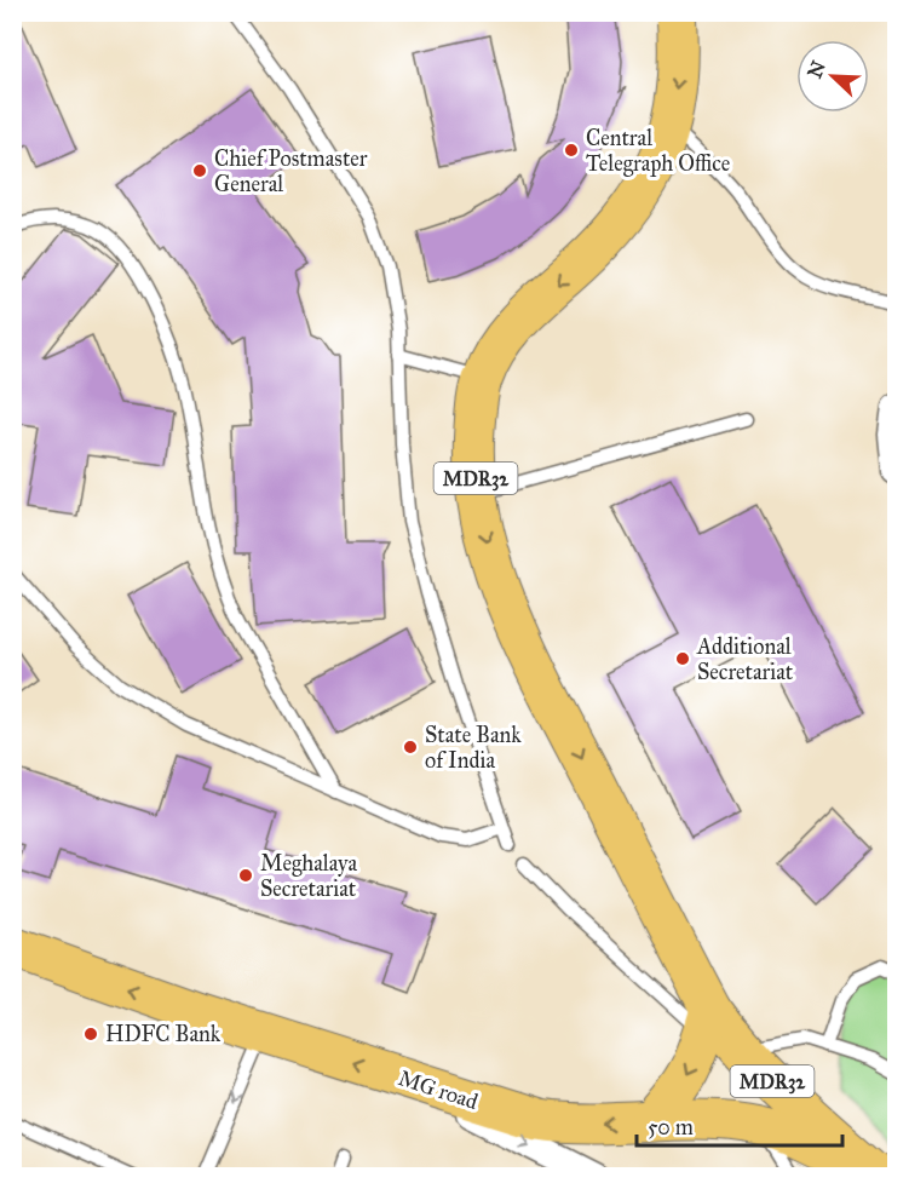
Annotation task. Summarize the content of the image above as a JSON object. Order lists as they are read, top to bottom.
{
  "streets": {
    "main road": ["MDR32", "MG road"]
  },
  "one_way": ["MG road"],
  "places": [
    "Central Telegraph Office",
    "Chief Postmaster General",
    "Additional Secretariat",
    "State Bank of India",
    "Meghalaya Secretariat",
    "HDFC Bank"
  ],
  "scale_bar": "50 m",
  "north": "top left"
}
